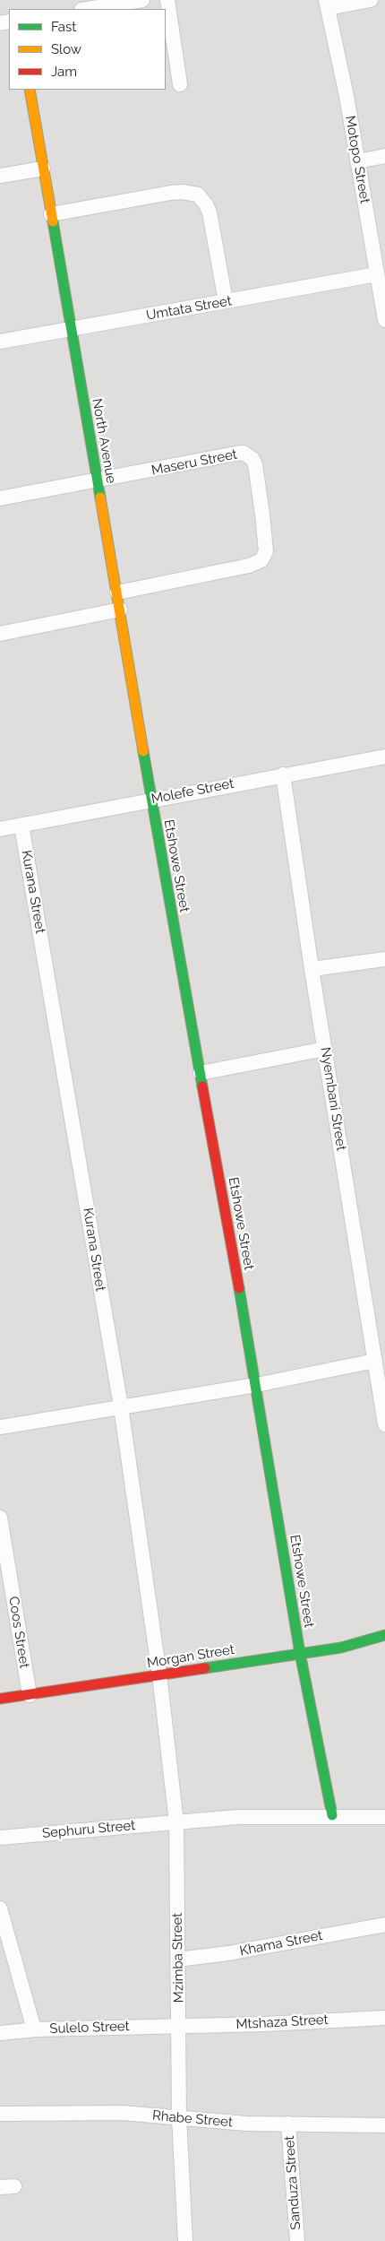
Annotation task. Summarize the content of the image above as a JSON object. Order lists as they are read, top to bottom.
{
  "streets": {
    "street": [
      "Motopo Street",
      "Umtata Street",
      "North Avenue",
      "Maseru Street",
      "Molefe Street",
      "Etshowe Street",
      "Kurana Street",
      "Nyembani Street",
      "Coos Street",
      "Morgan Street",
      "Sephuru Street",
      "Khama Street",
      "Mzimba Street",
      "Mtshaza Street",
      "Sulelo Street",
      "Rhabe Street",
      "Sanduza Street"
    ]
  },
  "crossings": [
    ["Motopo Street", "Umtata Street"],
    ["Umtata Street", "North Avenue"],
    ["North Avenue", "Maseru Street"],
    ["North Avenue", "Molefe Street"],
    ["North Avenue", "Etshowe Street"],
    ["Molefe Street", "Etshowe Street"],
    ["Molefe Street", "Kurana Street"],
    ["Molefe Street", "Nyembani Street"],
    ["Etshowe Street", "Morgan Street"],
    ["Etshowe Street", "Sephuru Street"],
    ["Kurana Street", "Morgan Street"],
    ["Kurana Street", "Mzimba Street"],
    ["Coos Street", "Morgan Street"],
    ["Morgan Street", "Mzimba Street"],
    ["Sephuru Street", "Mzimba Street"],
    ["Khama Street", "Mzimba Street"],
    ["Mzimba Street", "Mtshaza Street"],
    ["Mzimba Street", "Sulelo Street"],
    ["Mzimba Street", "Rhabe Street"],
    ["Mtshaza Street", "Sulelo Street"],
    ["Rhabe Street", "Sanduza Street"]
  ],
  "legend": ["Fast", "Slow", "Jam"]
}
